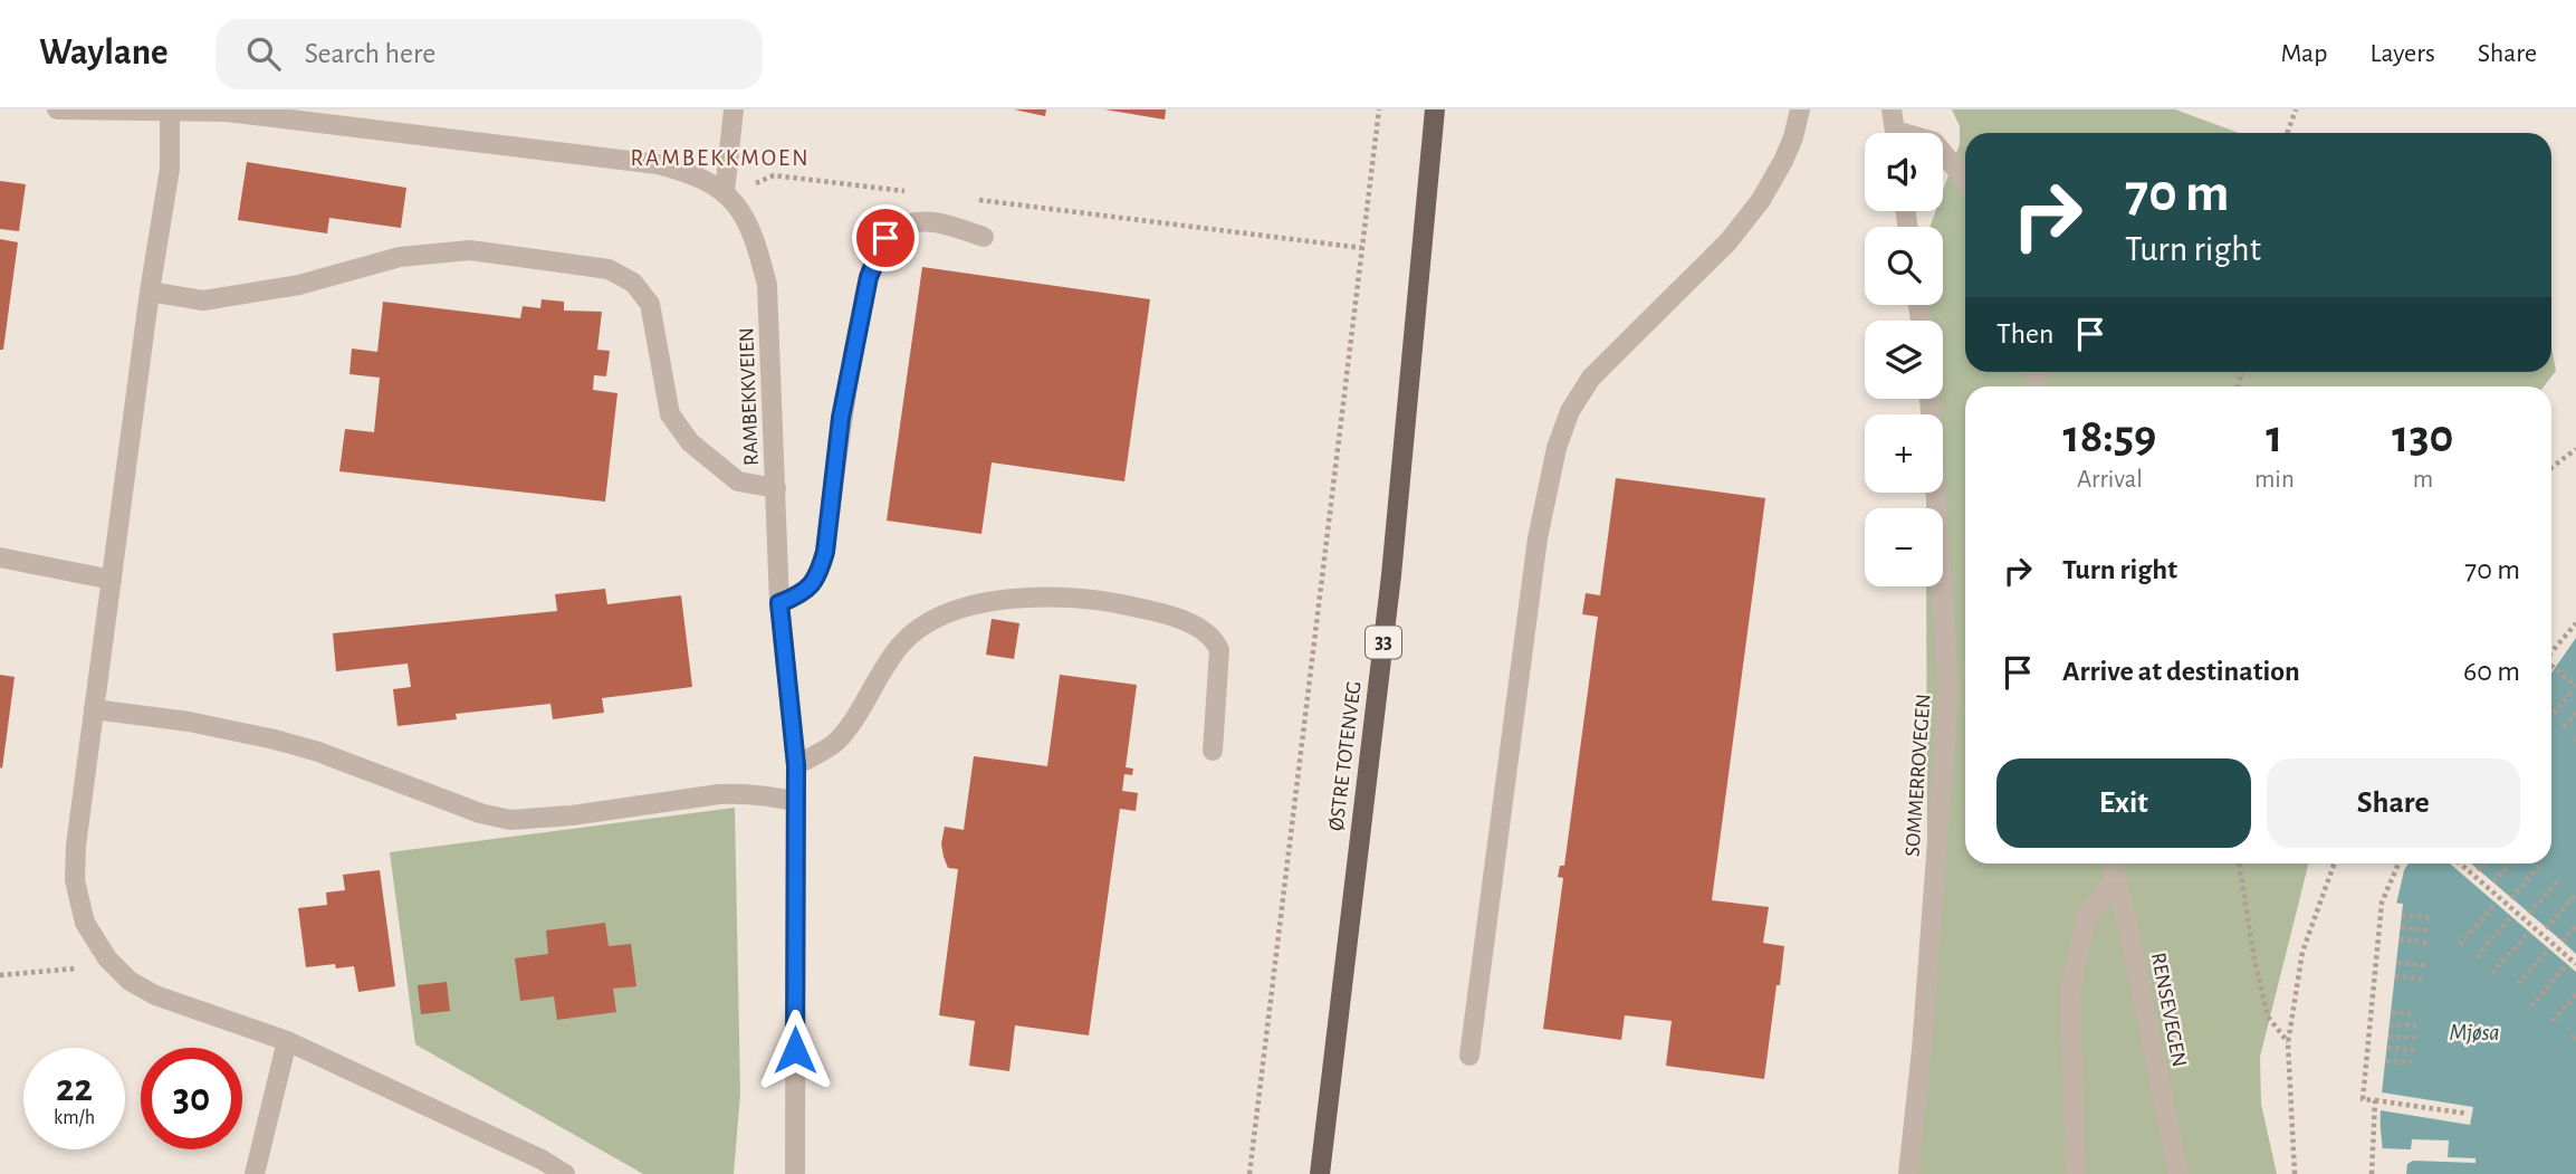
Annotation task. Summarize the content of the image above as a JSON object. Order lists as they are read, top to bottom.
{
  "streets": {
    "main road": ["33", "ØSTRE TOTENVEG"],
    "street": ["RAMBEKKVEIEN", "SOMMERROVEGEN", "RENSEVEGEN"]
  },
  "districts": ["RAMBEKKMOEN"],
  "water": ["Mjøsa"],
  "page": {
    "header": "Waylane",
    "search": "Search here",
    "nav": ["Map", "Layers", "Share"],
    "map_buttons": ["+", "−"],
    "turn": ["70 m", "Turn right"],
    "then": "Then",
    "eta": [
      "18:59",
      "Arrival",
      "1",
      "min",
      "130",
      "m"
    ],
    "list": [
      {
        "name": "Turn right",
        "value": "70 m"
      },
      {
        "name": "Arrive at destination",
        "value": "60 m"
      }
    ],
    "buttons": ["Exit", "Share"],
    "speed": "22 km/h",
    "limit": "30"
  }
}
